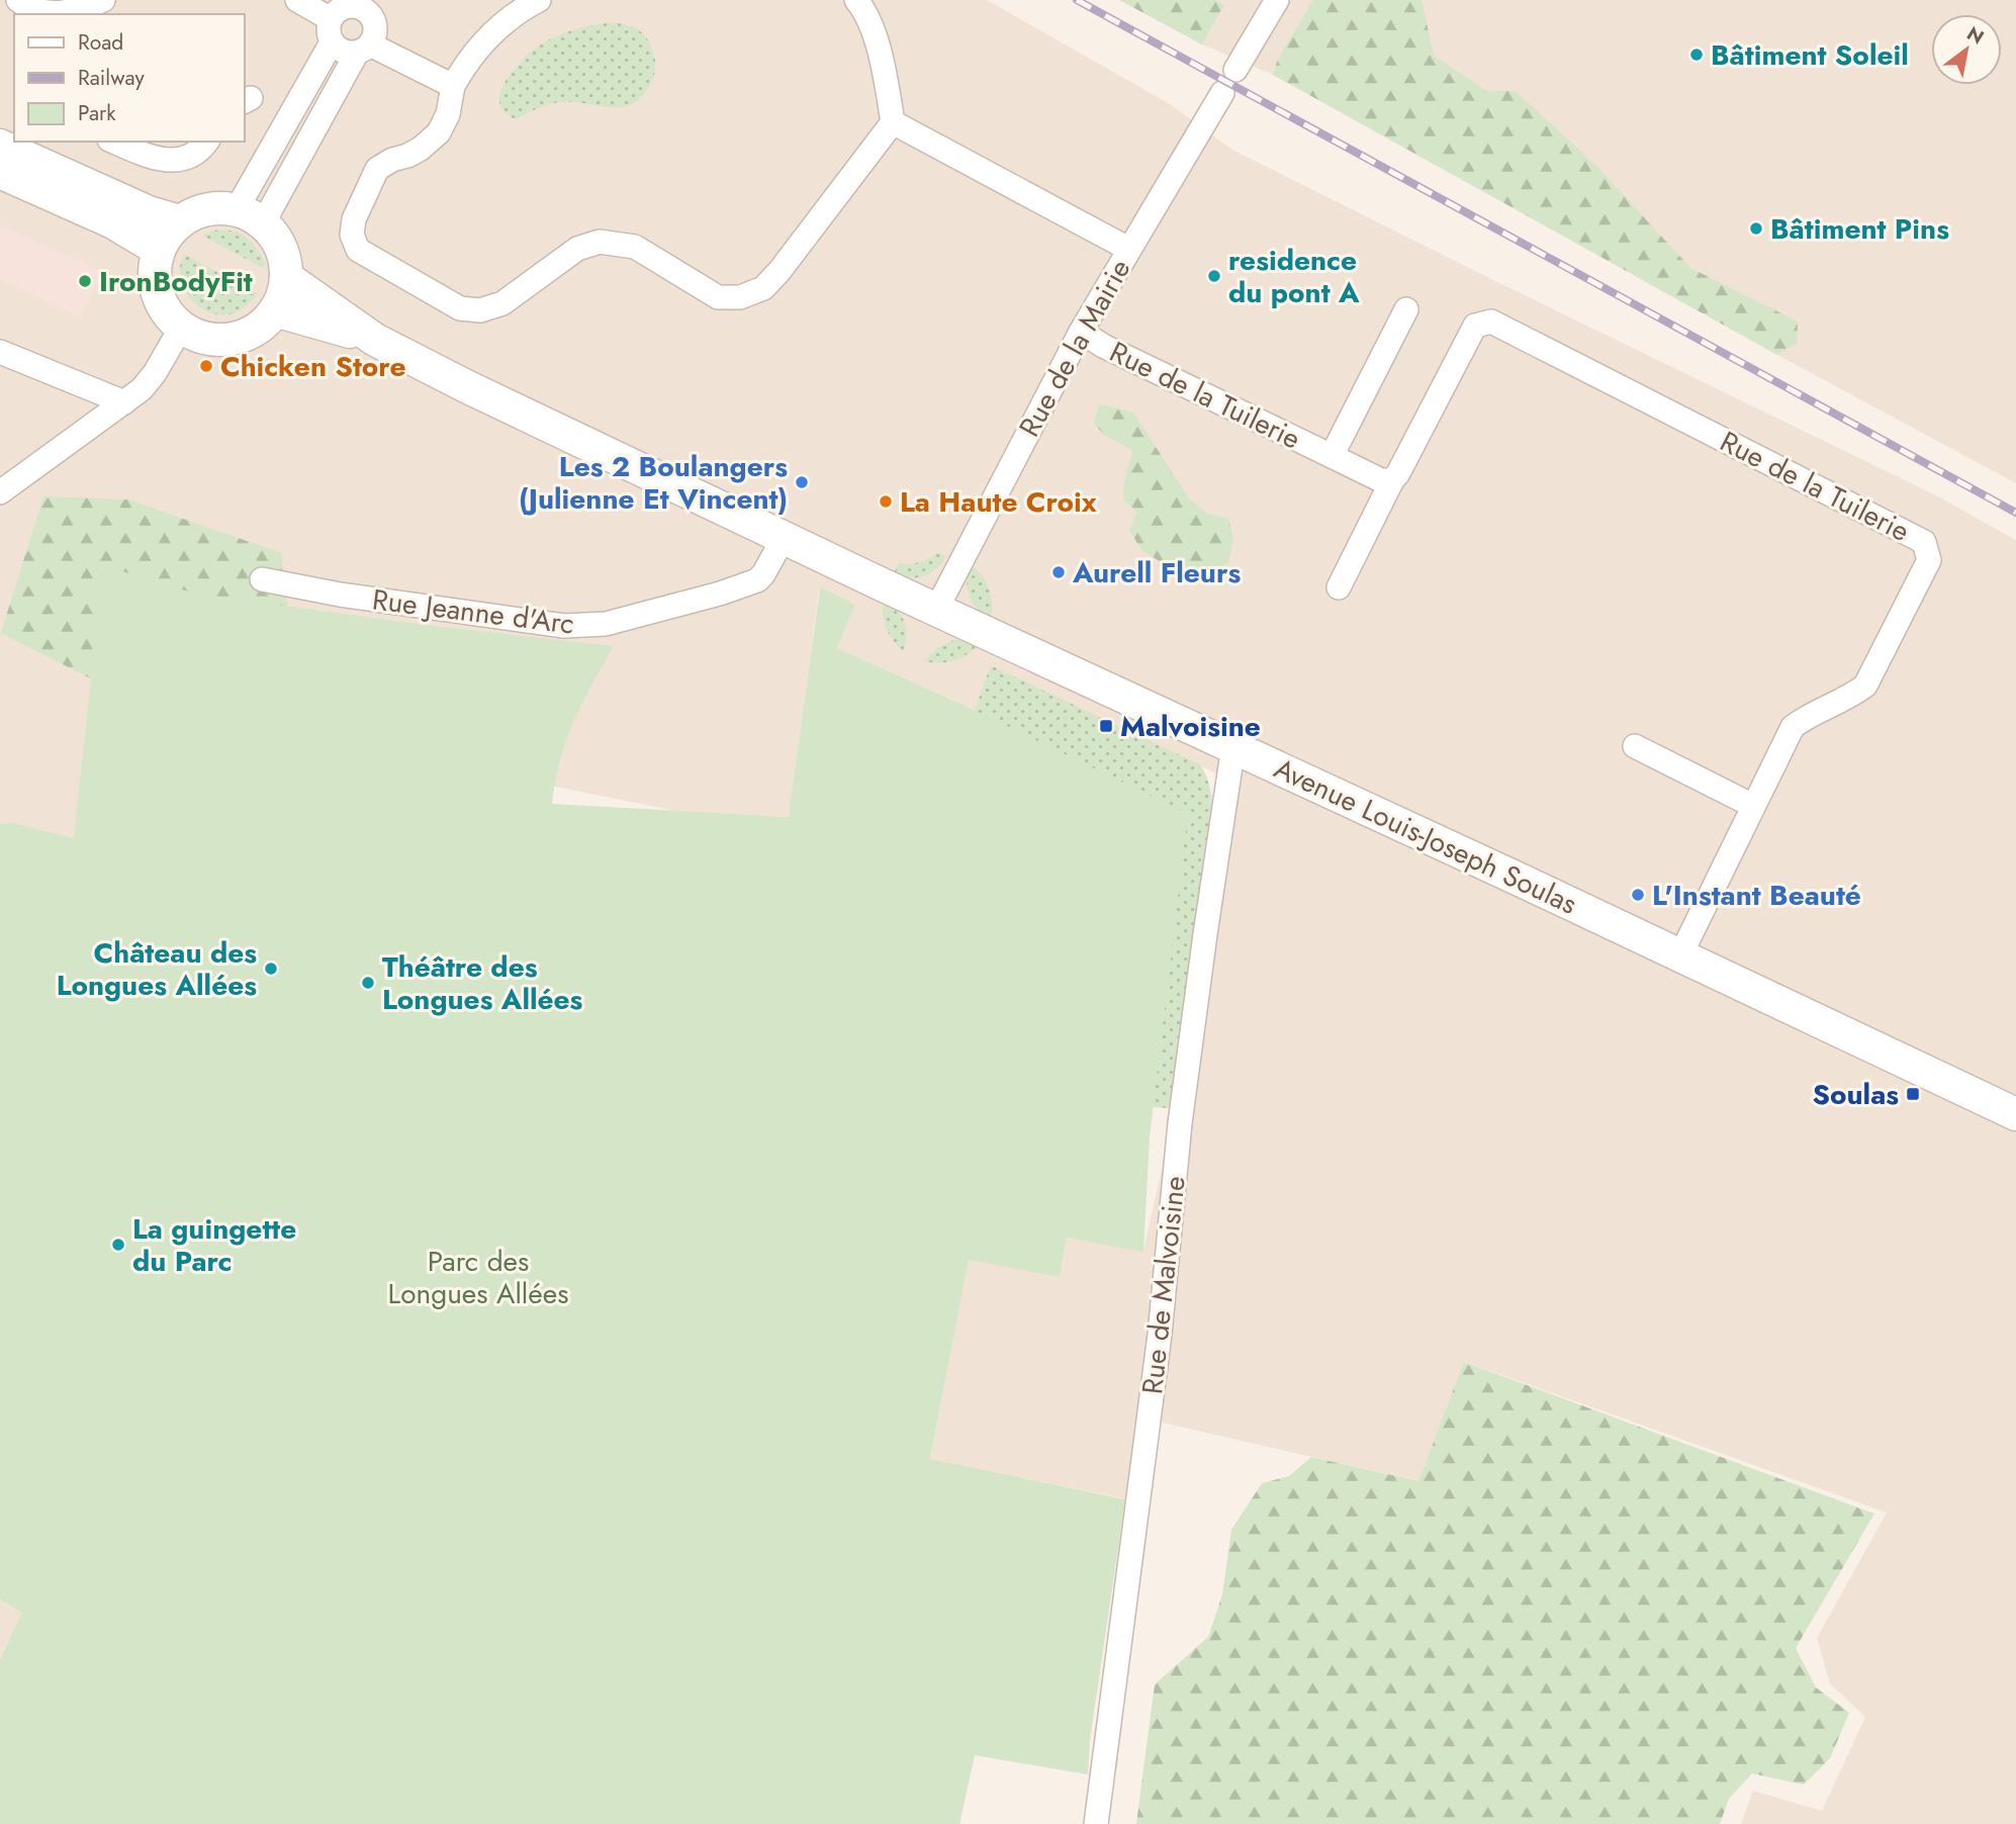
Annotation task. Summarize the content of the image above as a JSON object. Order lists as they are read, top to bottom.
{
  "streets": {
    "main road": ["Avenue Louis-Joseph Soulas"],
    "street": [
      "Rue de la Mairie",
      "Rue de la Tuilerie",
      "Rue Jeanne d'Arc",
      "Rue de Malvoisine"
    ]
  },
  "crossings": [
    ["Rue de la Mairie", "Rue de la Tuilerie"],
    ["Rue de la Mairie", "Avenue Louis-Joseph Soulas"],
    ["Rue de la Tuilerie", "Avenue Louis-Joseph Soulas"],
    ["Rue Jeanne d'Arc", "Avenue Louis-Joseph Soulas"],
    ["Avenue Louis-Joseph Soulas", "Rue de Malvoisine"]
  ],
  "parks": ["Parc des Longues Allées"],
  "places": {
    "other": [
      "Bâtiment Soleil",
      "Bâtiment Pins",
      "residence du pont A",
      "IronBodyFit",
      "Chicken Store",
      "Les 2 Boulangers (Julienne Et Vincent)",
      "La Haute Croix",
      "Aurell Fleurs",
      "L'Instant Beauté",
      "Château des Longues Allées",
      "Théâtre des Longues Allées",
      "La guingette du Parc"
    ],
    "transit": ["Malvoisine", "Soulas"]
  },
  "legend": ["Road", "Railway", "Park"],
  "north": "top right"
}
